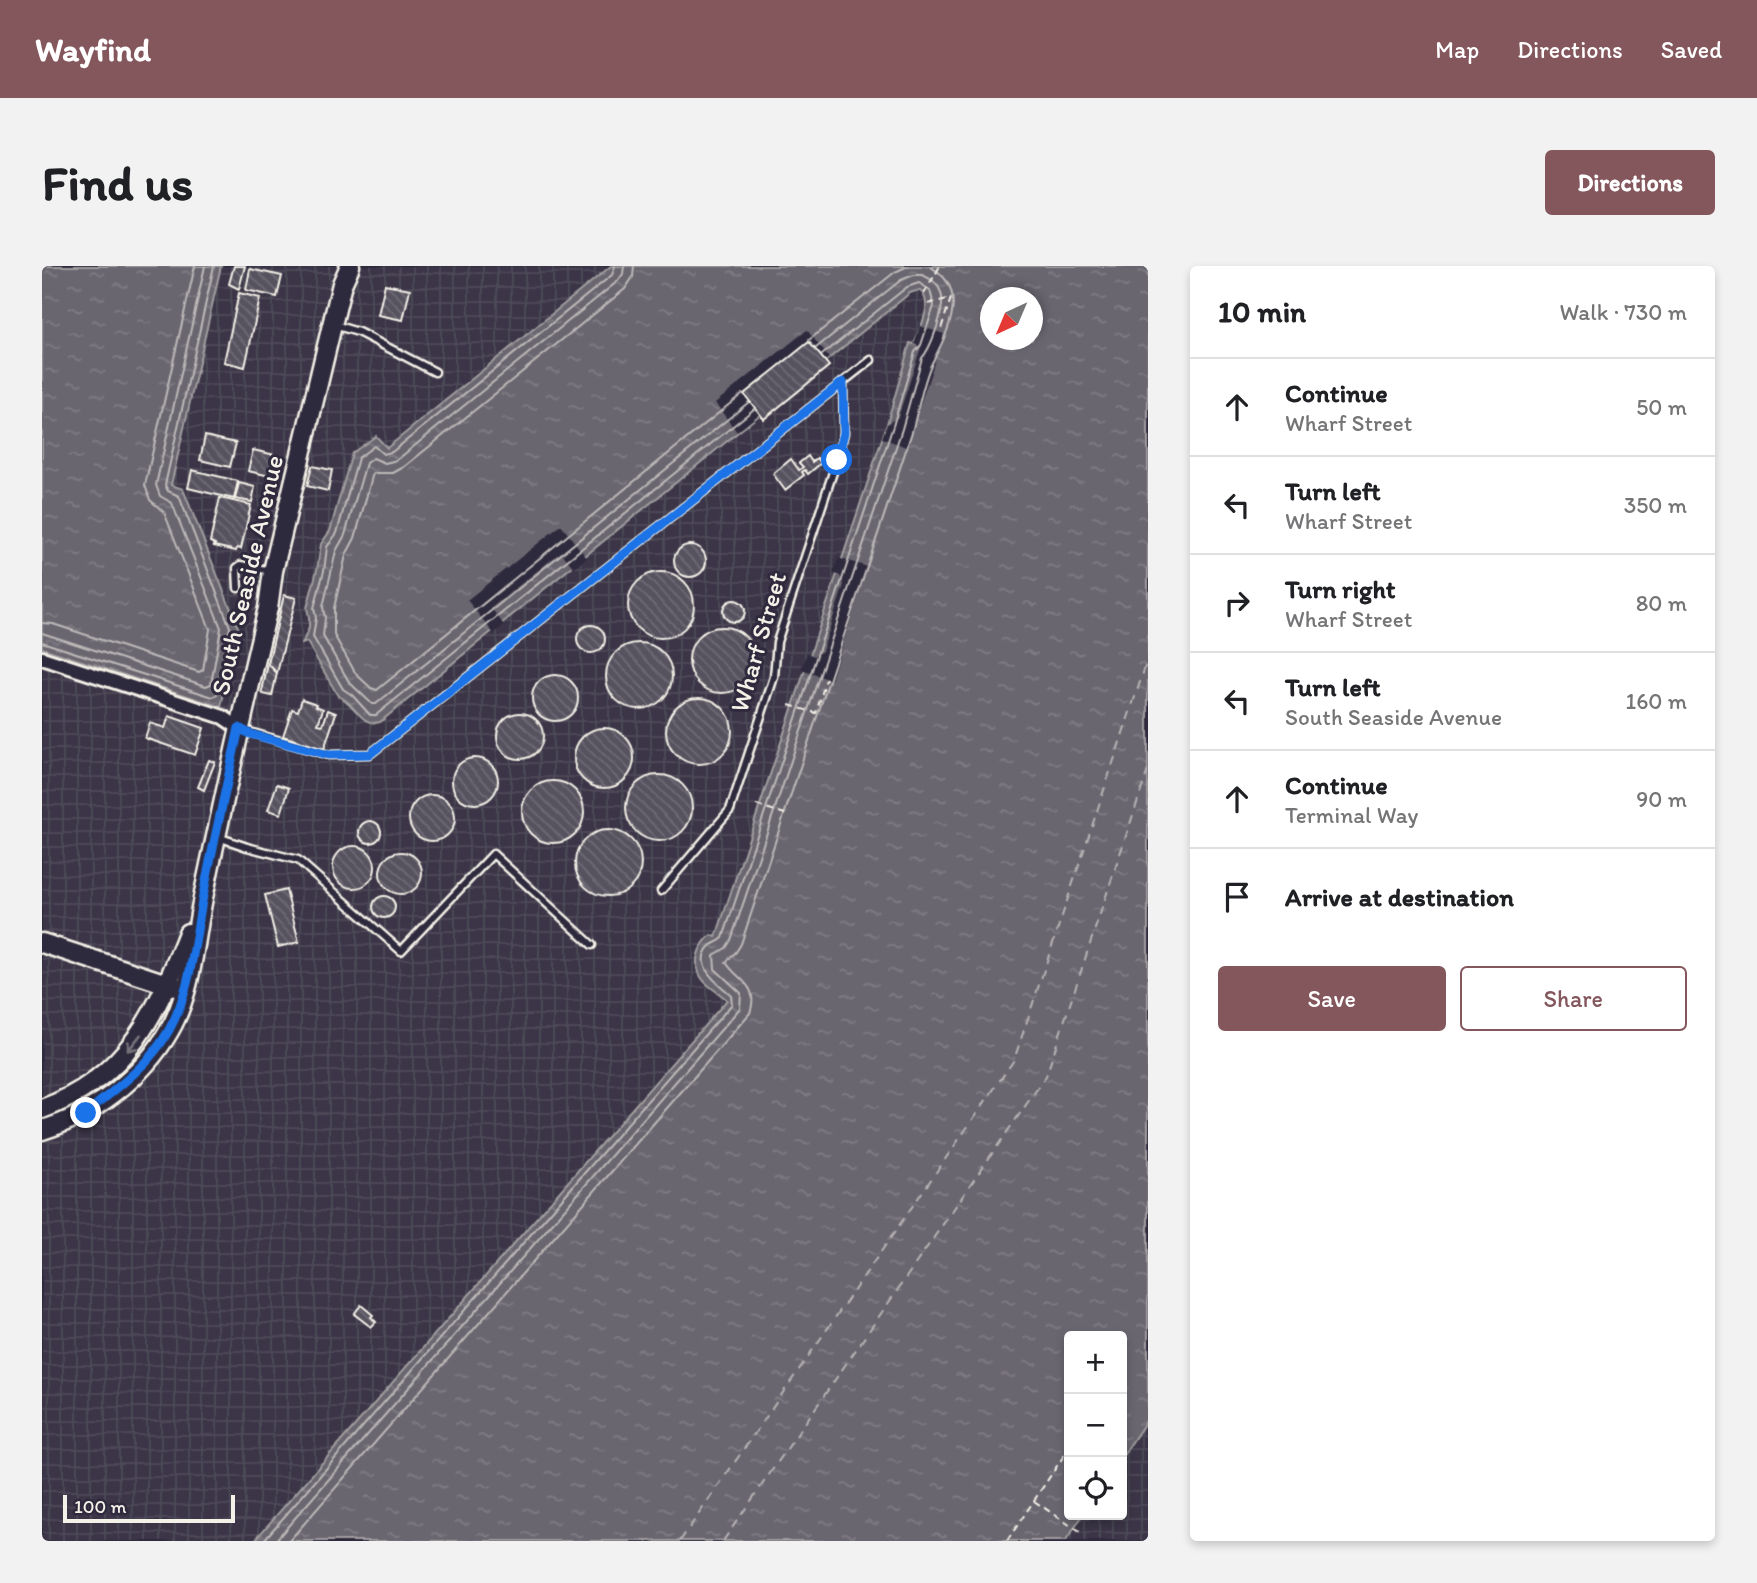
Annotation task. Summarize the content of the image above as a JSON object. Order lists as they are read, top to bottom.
{
  "streets": {
    "street": ["South Seaside Avenue"],
    "lane": ["Wharf Street"]
  },
  "scale_bar": "100 m",
  "north": "bottom left",
  "page": {
    "header": "Wayfind",
    "nav": ["Map", "Directions", "Saved"],
    "buttons": [
      "Directions",
      ["Save", "Share"]
    ],
    "title": "Find us",
    "heading": ["10 min", "Walk · 730 m"],
    "list": [
      ["Continue", "Wharf Street", "50 m"],
      ["Turn left", "Wharf Street", "350 m"],
      ["Turn right", "Wharf Street", "80 m"],
      ["Turn left", "South Seaside Avenue", "160 m"],
      ["Continue", "Terminal Way", "90 m"],
      "Arrive at destination"
    ],
    "map_buttons": ["+", "−"],
    "scale": "100 m"
  }
}
